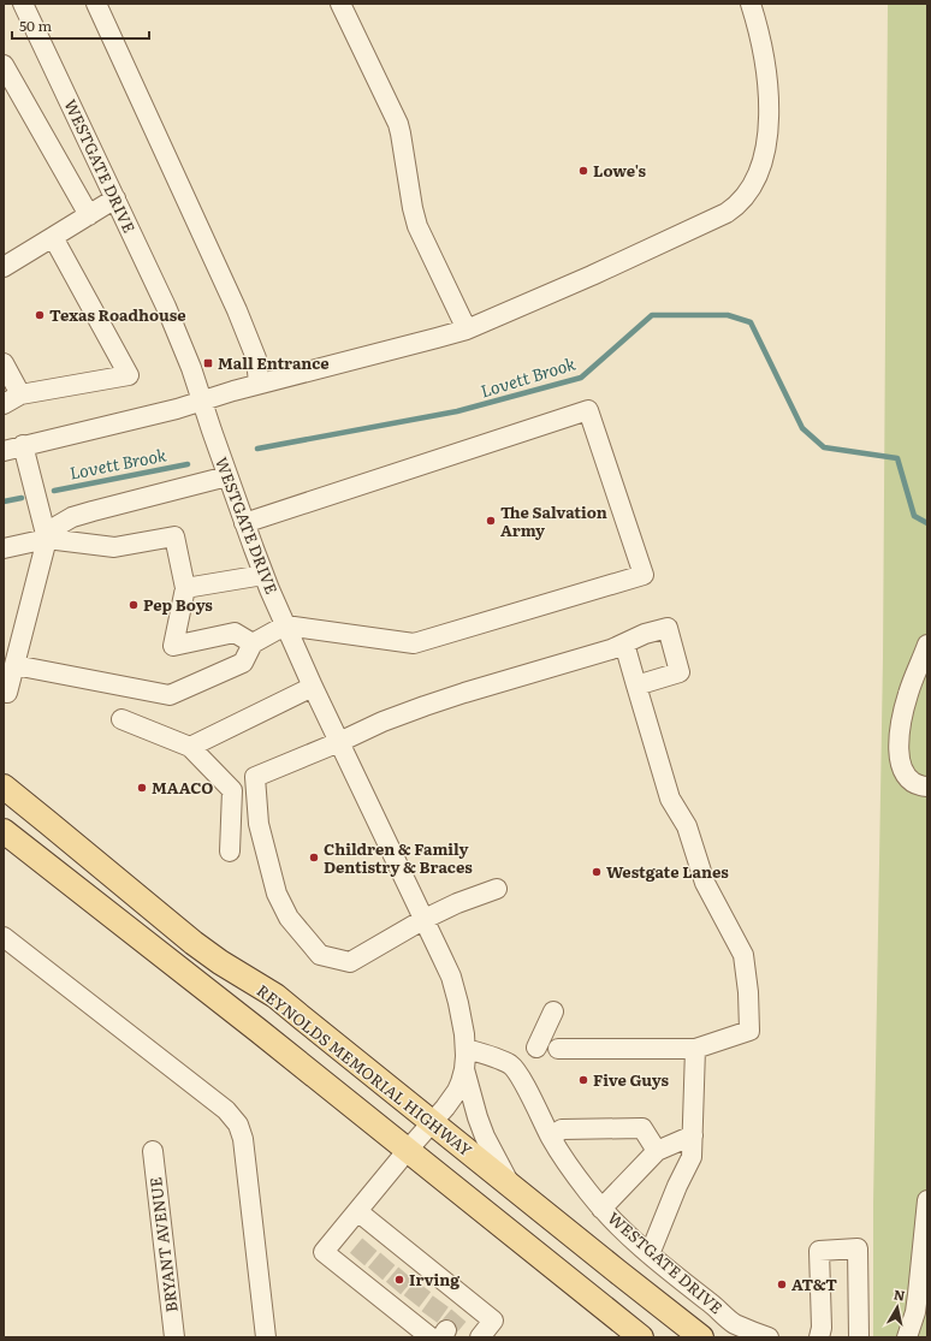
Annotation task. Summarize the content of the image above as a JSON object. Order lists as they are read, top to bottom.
{
  "streets": {
    "main road": ["REYNOLDS MEMORIAL HIGHWAY"],
    "street": ["WESTGATE DRIVE", "BRYANT AVENUE"]
  },
  "crossings": [
    ["WESTGATE DRIVE", "REYNOLDS MEMORIAL HIGHWAY"]
  ],
  "water": ["Lovett Brook"],
  "places": {
    "other": [
      "Lowe's",
      "Texas Roadhouse",
      "The Salvation Army",
      "Pep Boys",
      "MAACO",
      "Children & Family Dentistry & Braces",
      "Westgate Lanes",
      "Five Guys",
      "Irving",
      "AT&T"
    ],
    "transit": ["Mall Entrance"]
  },
  "scale_bar": "50 m",
  "north": "top"
}
